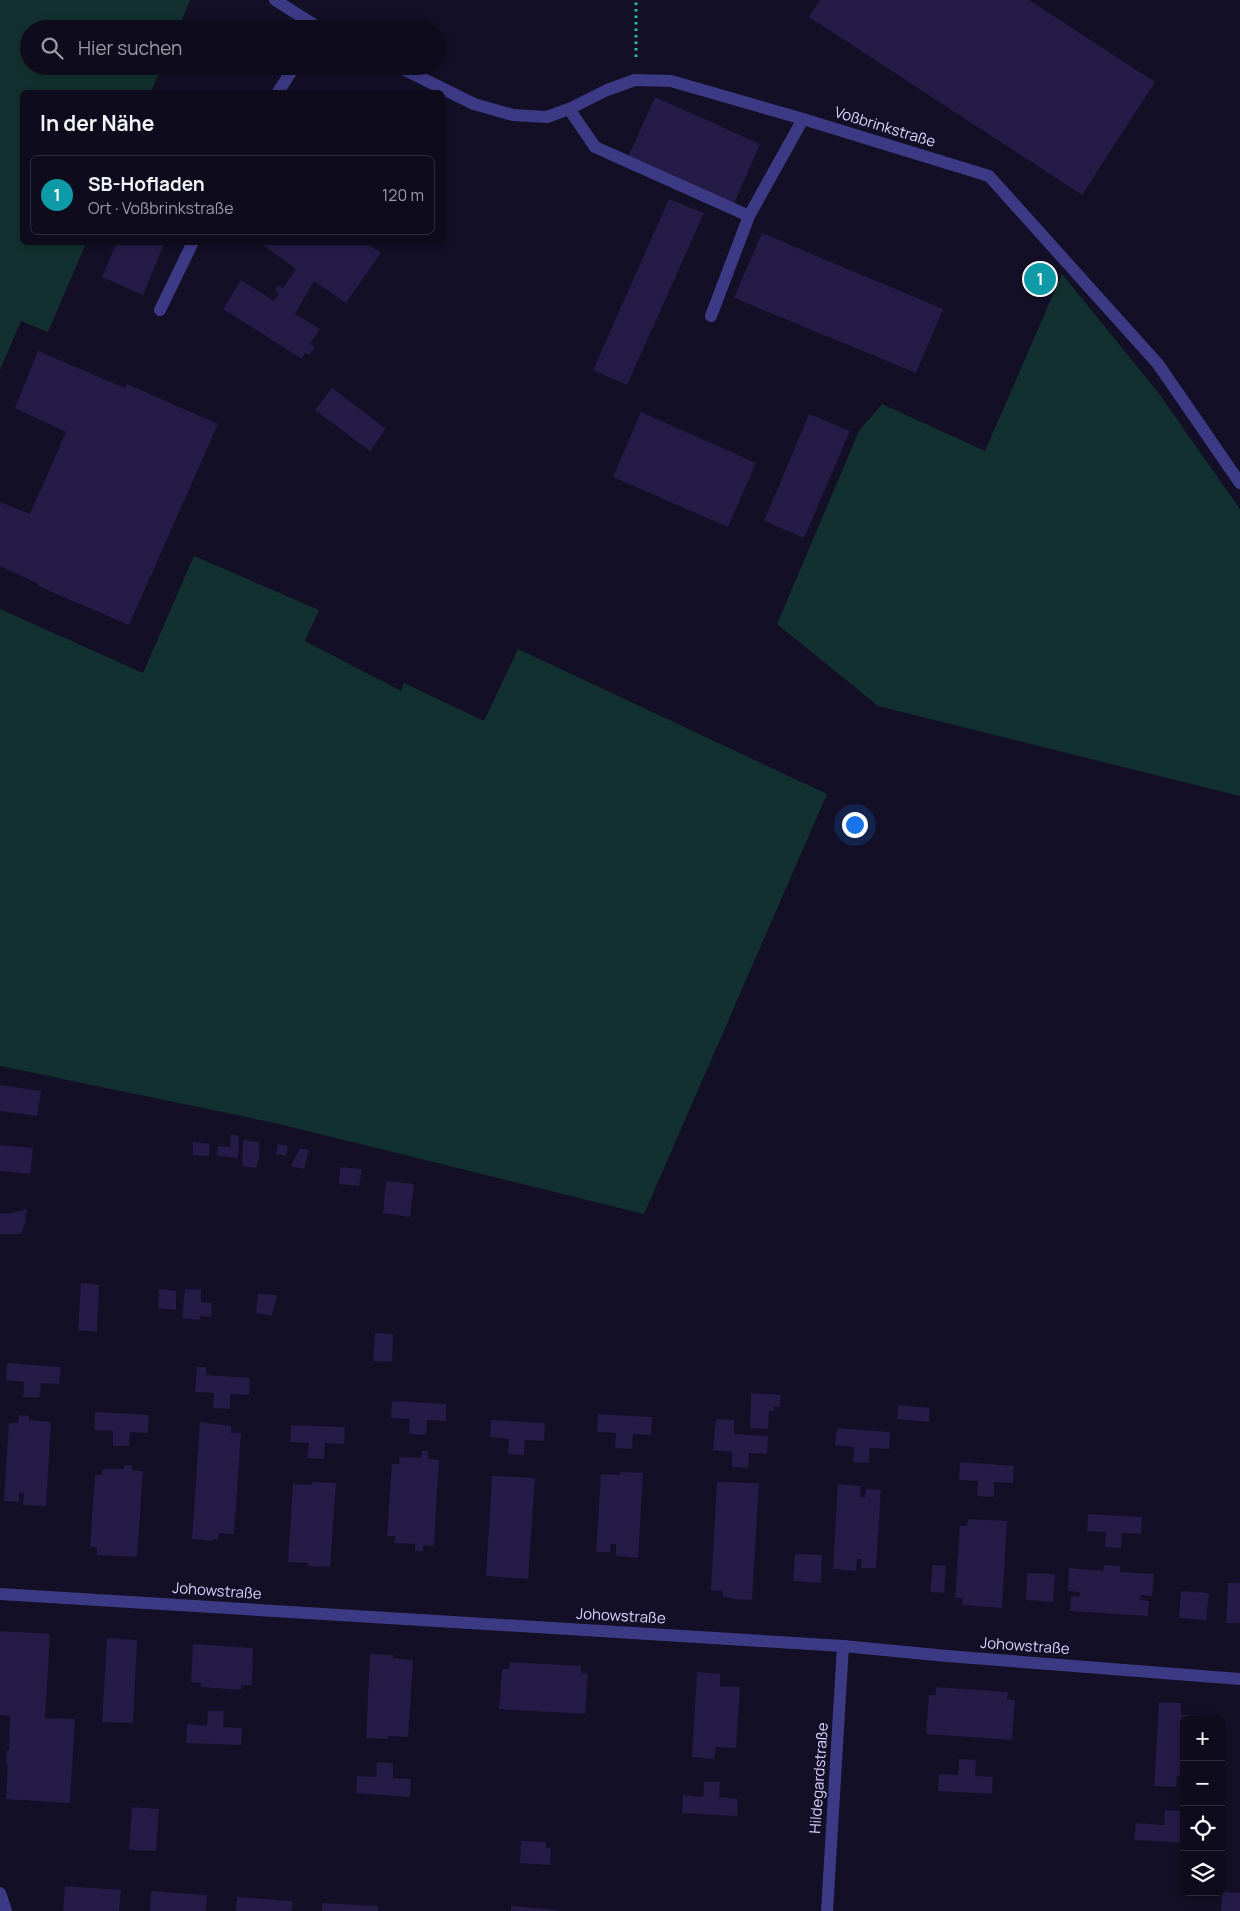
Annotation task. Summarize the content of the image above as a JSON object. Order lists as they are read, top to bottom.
{
  "streets": {
    "street": ["Voßbrinkstraße", "Johowstraße", "Hildegardstraße"]
  },
  "crossings": [
    ["Johowstraße", "Hildegardstraße"]
  ],
  "page": {
    "search": "Hier suchen",
    "heading": "In der Nähe",
    "list": [
      {
        "mark": "1",
        "name": "SB-Hofladen",
        "note": "Ort · Voßbrinkstraße",
        "value": "120 m"
      }
    ],
    "pins": "1",
    "map_buttons": ["+", "−"]
  }
}
